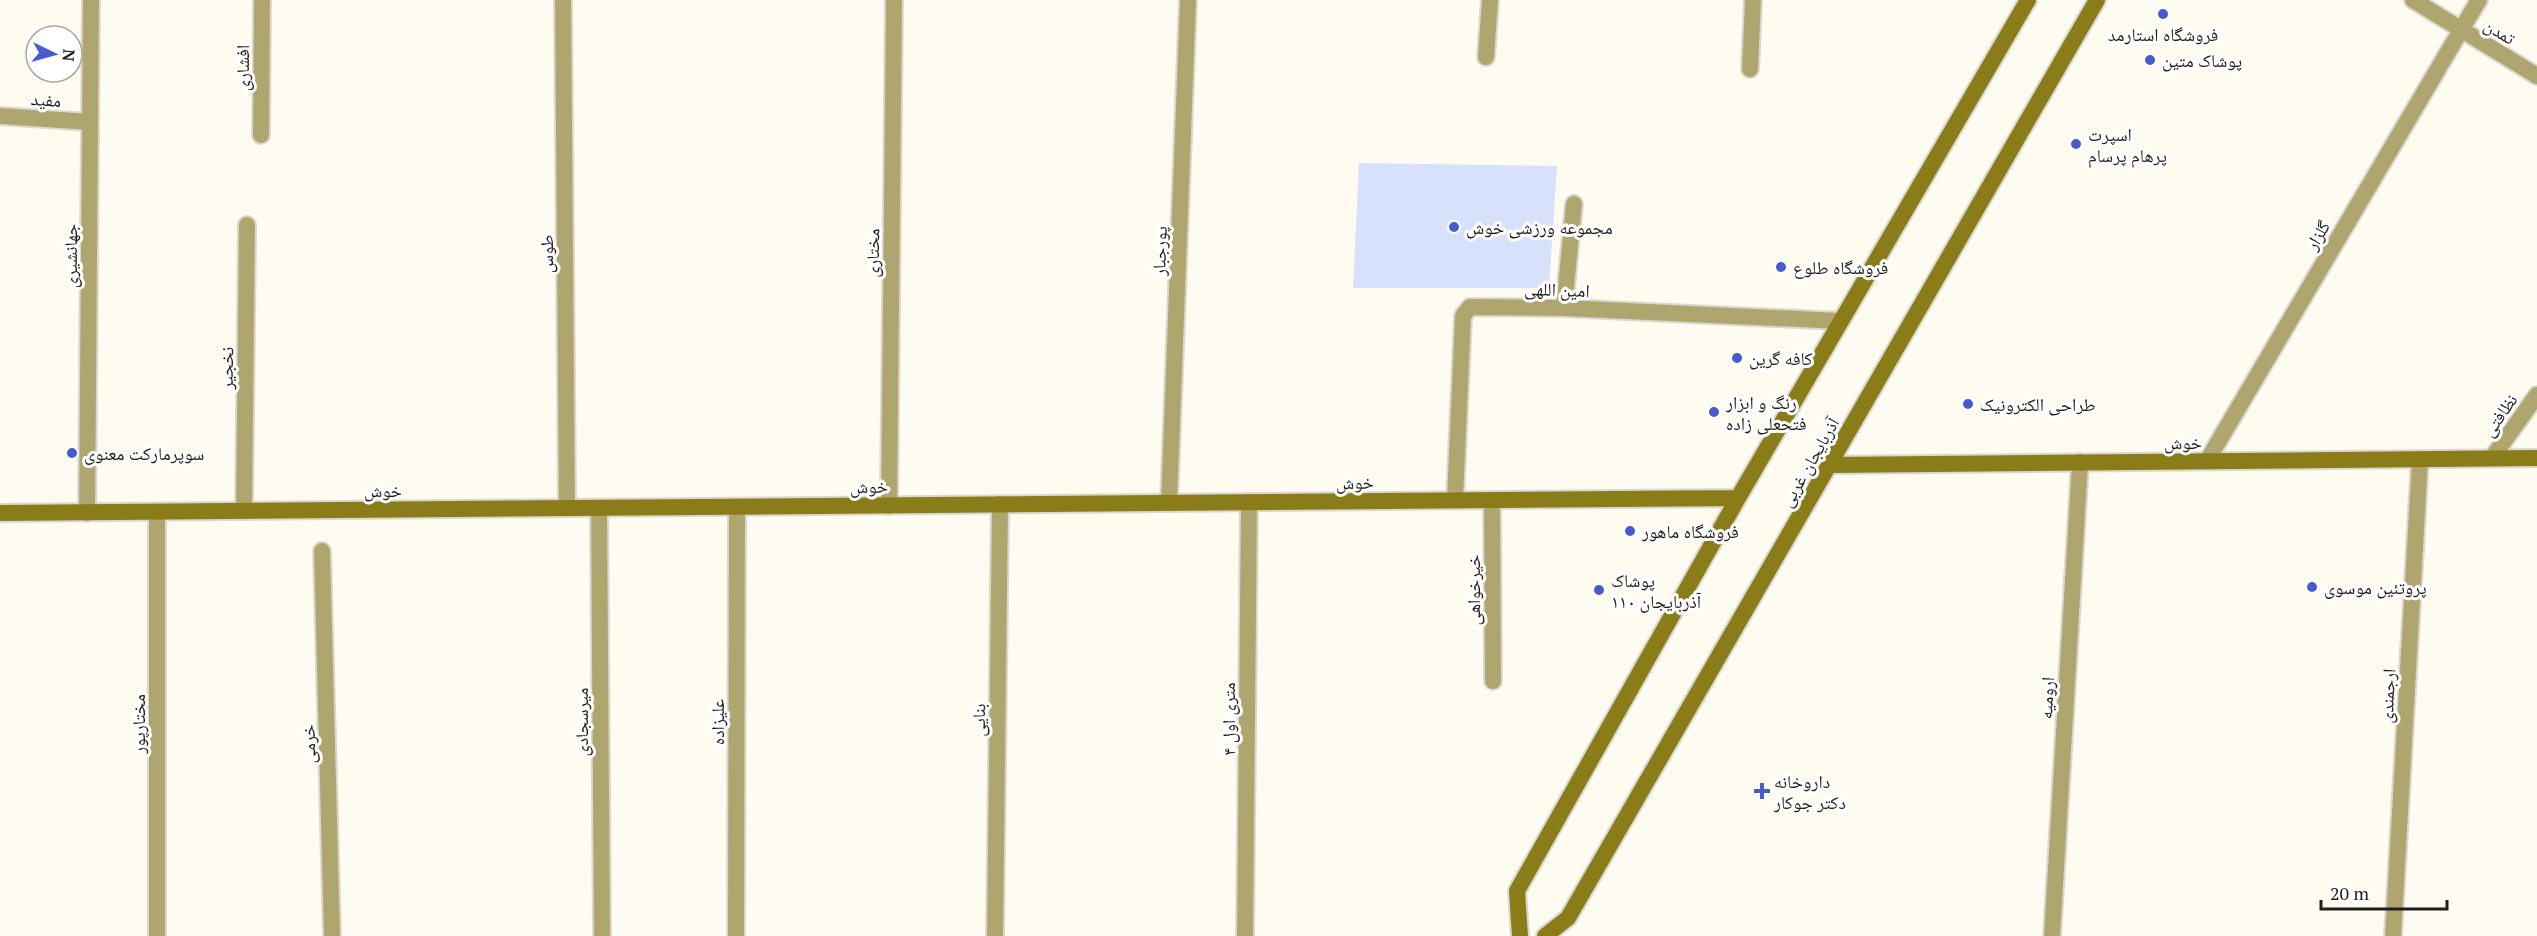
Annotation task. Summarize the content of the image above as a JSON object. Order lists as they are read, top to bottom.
{
  "streets": {
    "main road": ["خوش", "آذربایجان غربی"],
    "street": [
      "تمدن",
      "افشاری",
      "مفید",
      "گلزار",
      "پورجبار",
      "مختاری",
      "طوس",
      "جهانشیری",
      "امین اللهی",
      "نخجیر",
      "نظافتی",
      "خیرخواهی",
      "ارجمندی",
      "ارومیه",
      "۴ متری اول",
      "بنایی",
      "میرسجادی",
      "علیزاده",
      "مختارپور",
      "خرمی"
    ]
  },
  "crossings": [
    ["تمدن", "گلزار"],
    ["مفید", "جهانشیری"],
    ["گلزار", "خوش"],
    ["پورجبار", "خوش"],
    ["مختاری", "خوش"],
    ["طوس", "خوش"],
    ["جهانشیری", "خوش"],
    ["امین اللهی", "خوش"],
    ["نخجیر", "خوش"],
    ["نظافتی", "خوش"],
    ["خوش", "آذربایجان غربی"],
    ["خوش", "خیرخواهی"],
    ["خوش", "ارجمندی"],
    ["خوش", "ارومیه"],
    ["خوش", "۴ متری اول"],
    ["خوش", "بنایی"],
    ["خوش", "میرسجادی"],
    ["خوش", "علیزاده"],
    ["خوش", "مختارپور"]
  ],
  "places": {
    "other": [
      "فروشگاه استارمد",
      "پوشاک متین",
      "اسپرت پرهام پرسام",
      "مجموعه ورزشی خوش",
      "فروشگاه طلوع",
      "کافه گرین",
      "طراحی الکترونیک",
      "رنگ و ابزار فتحعلی زاده",
      "سوپرمارکت معنوی",
      "فروشگاه ماهور",
      "پروتئین موسوی",
      "پوشاک آذربایجان ۱۱۰"
    ],
    "health": ["داروخانه دکتر جوکار"]
  },
  "scale_bar": "20 m",
  "north": "right"
}
